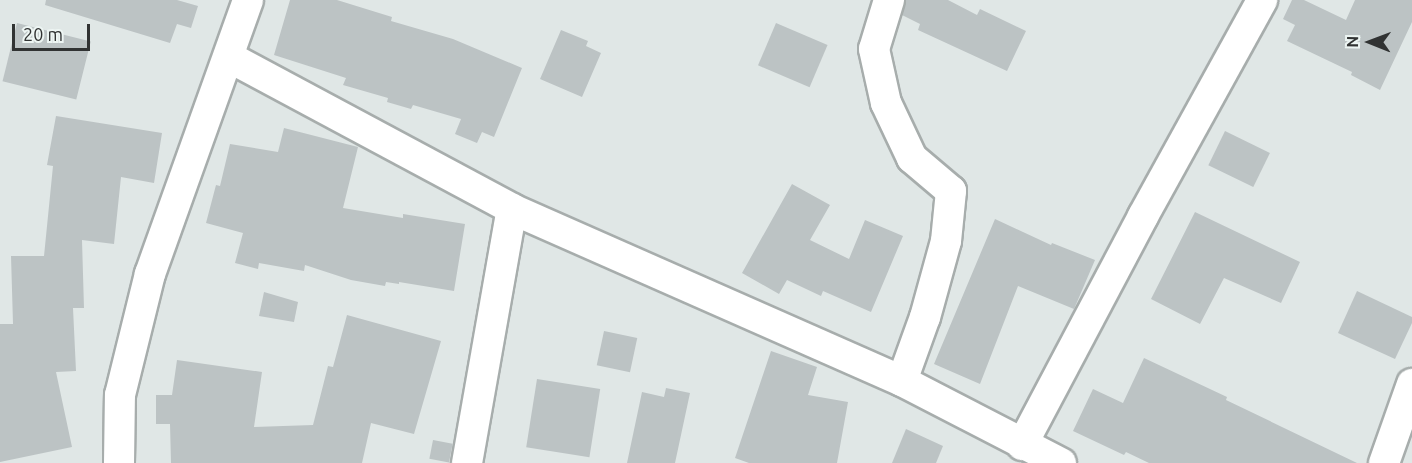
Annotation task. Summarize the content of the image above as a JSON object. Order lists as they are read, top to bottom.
{
  "scale_bar": "20 m",
  "north": "left"
}
